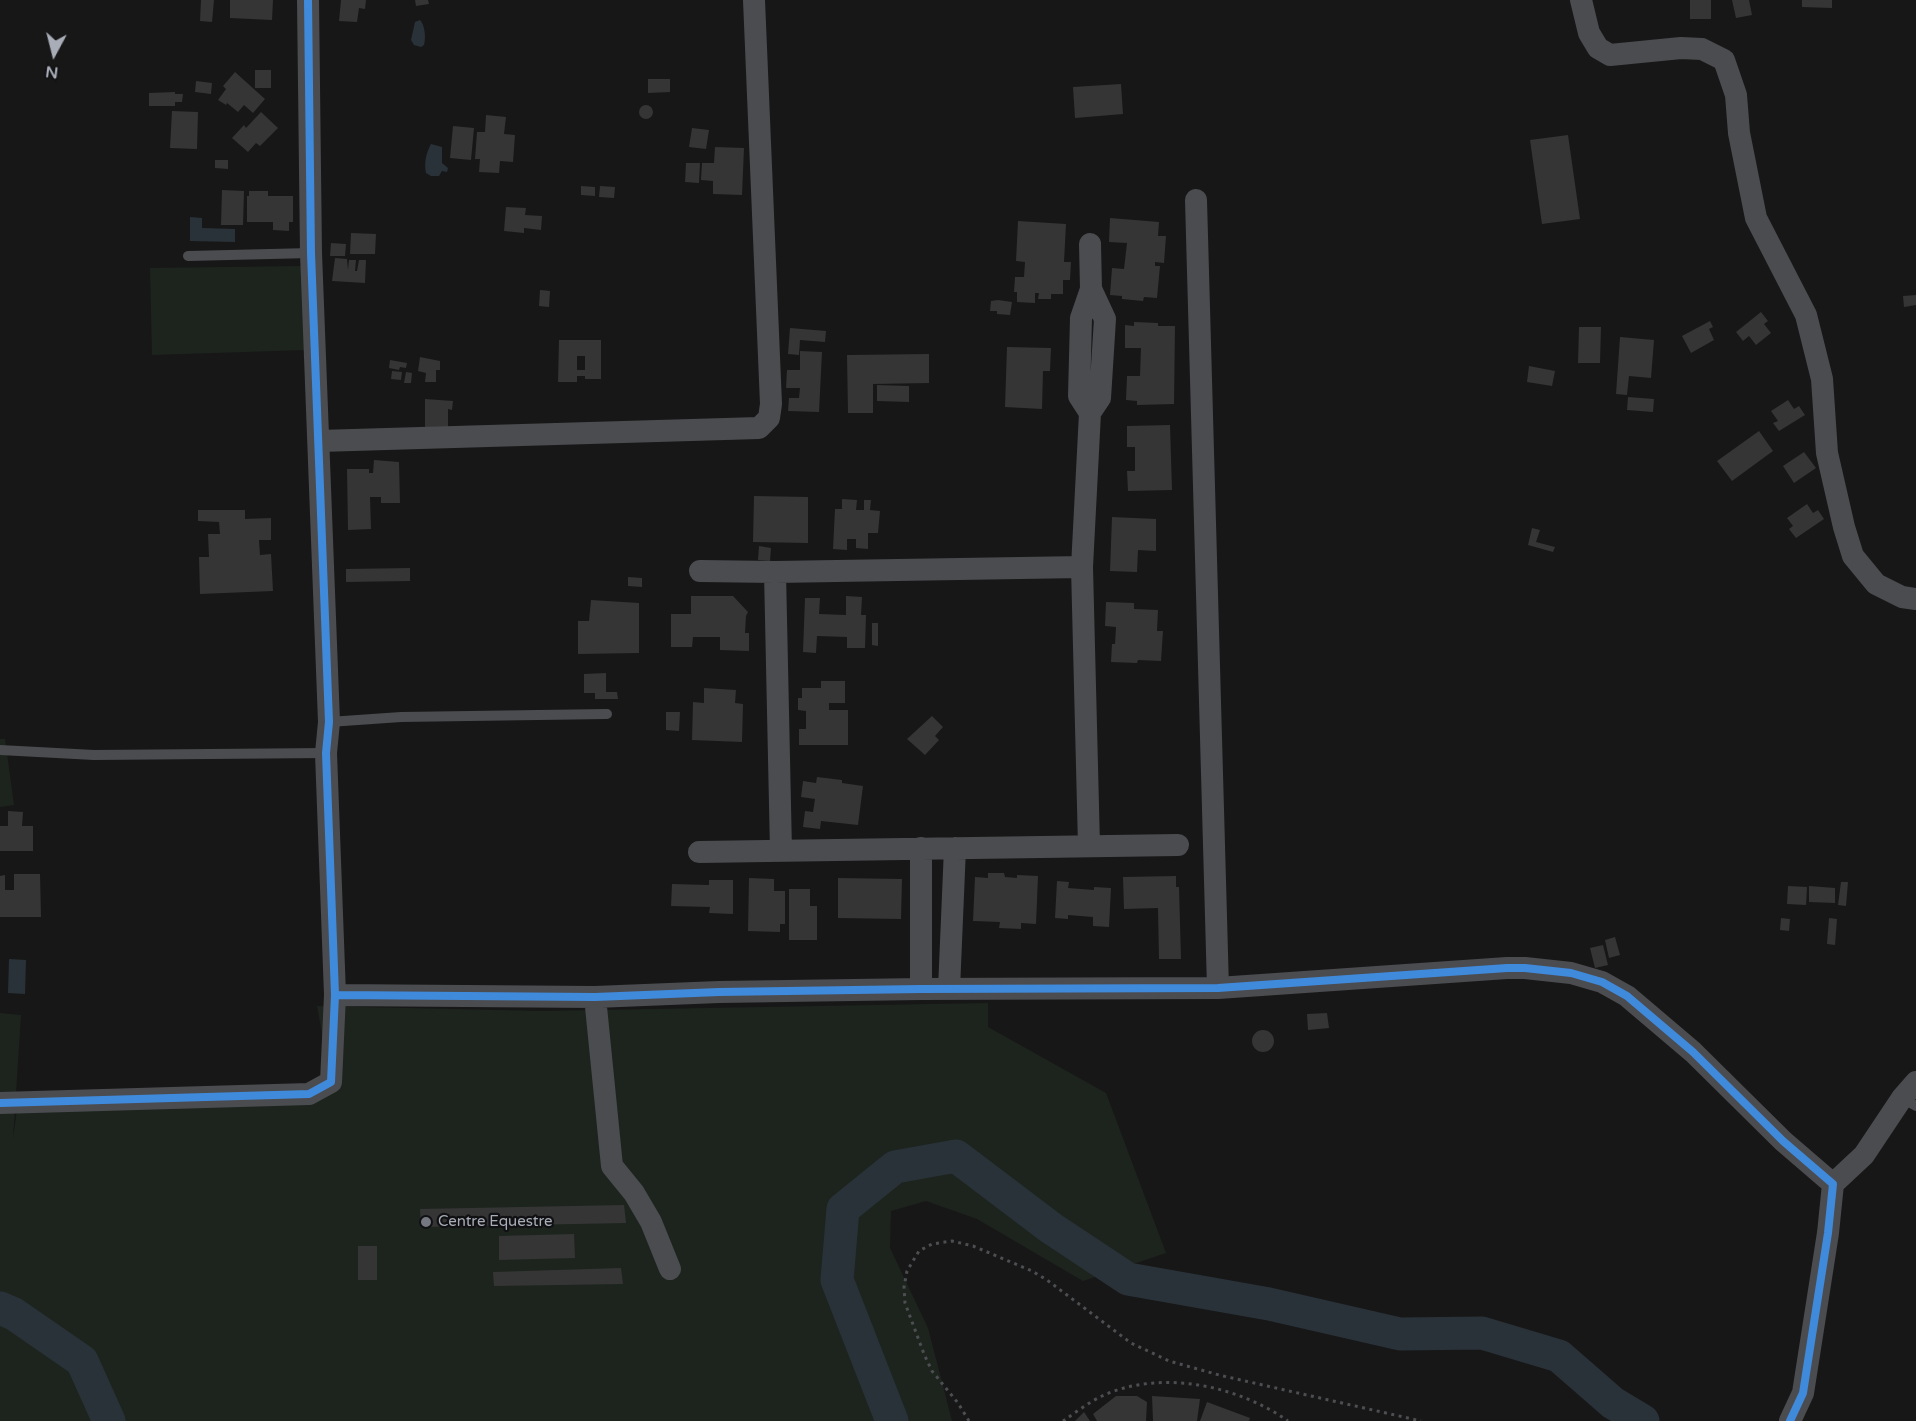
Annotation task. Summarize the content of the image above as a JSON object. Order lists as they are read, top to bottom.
{
  "places": ["Centre Equestre"],
  "north": "bottom"
}
